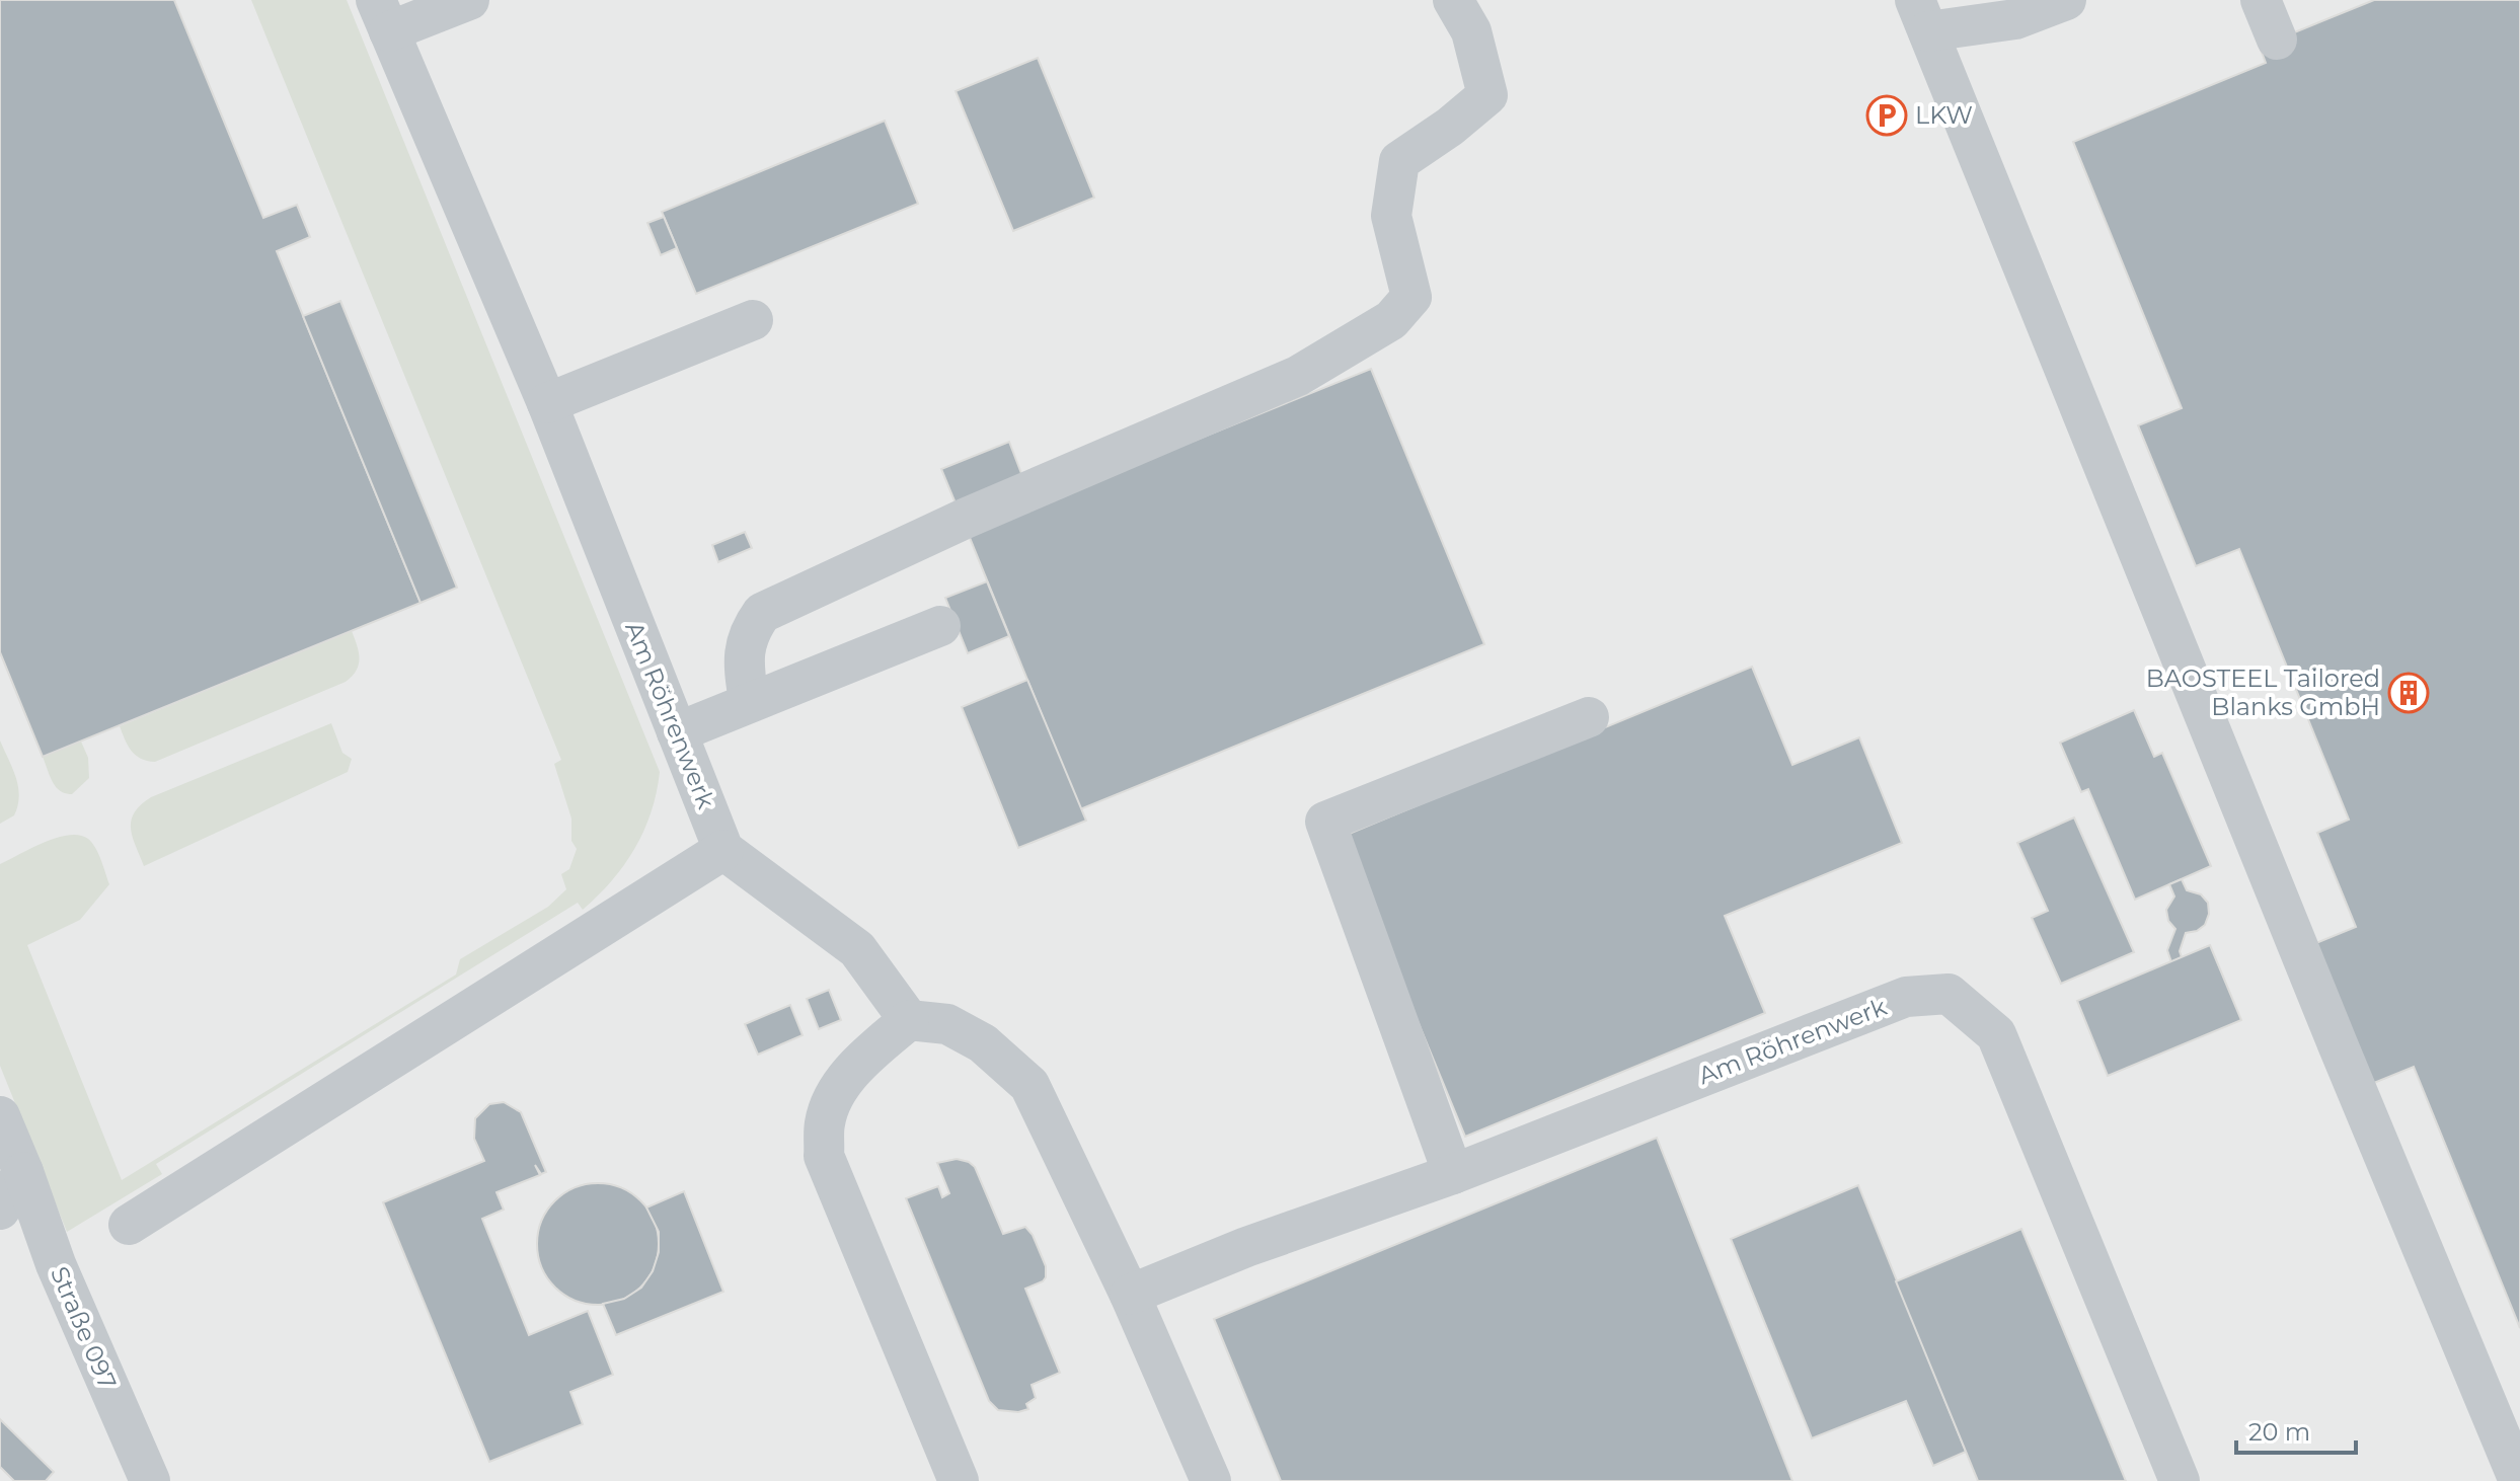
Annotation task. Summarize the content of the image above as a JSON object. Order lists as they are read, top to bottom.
{
  "streets": {
    "street": ["Am Röhrenwerk", "Straße 097"]
  },
  "places": {
    "parking": ["LKW"],
    "building": ["BAOSTEEL Tailored Blanks GmbH"]
  },
  "scale_bar": "20 m"
}
